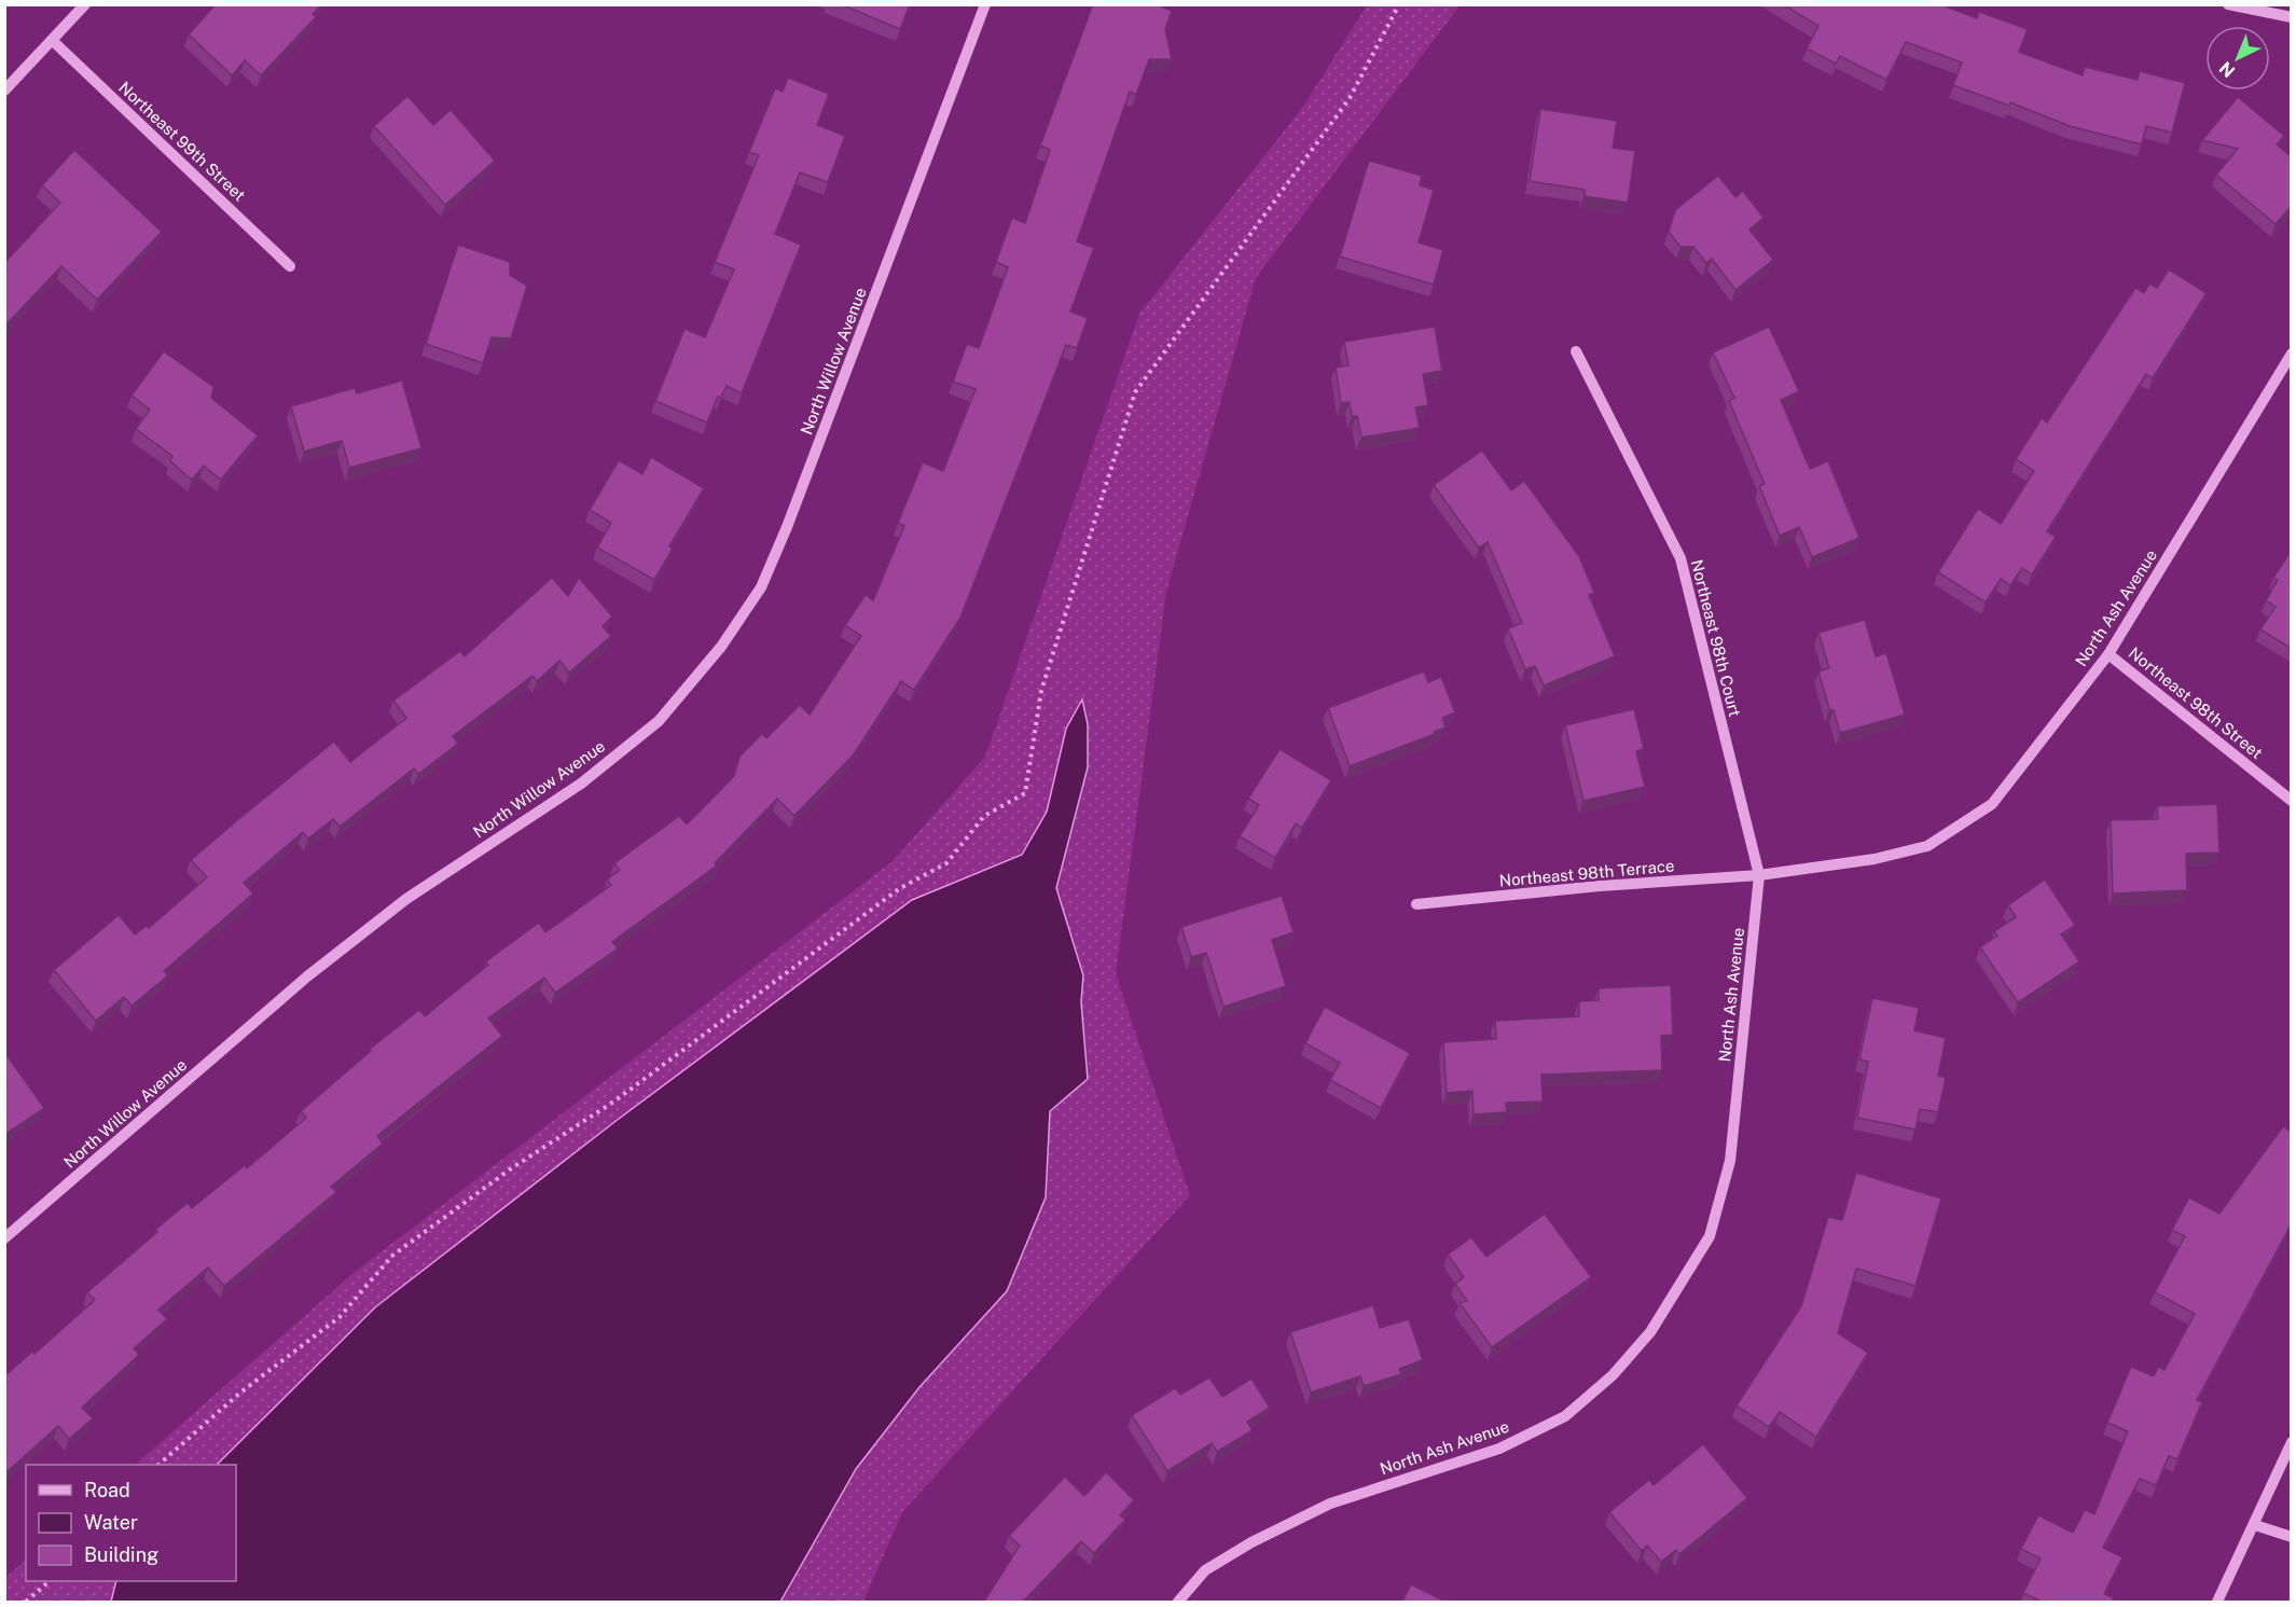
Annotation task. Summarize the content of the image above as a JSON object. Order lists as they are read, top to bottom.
{
  "streets": {
    "street": [
      "Northeast 99th Street",
      "North Willow Avenue",
      "North Ash Avenue",
      "Northeast 98th Court",
      "Northeast 98th Street",
      "Northeast 98th Terrace"
    ]
  },
  "crossings": [
    ["North Ash Avenue", "Northeast 98th Court"],
    ["North Ash Avenue", "Northeast 98th Street"],
    ["North Ash Avenue", "Northeast 98th Terrace"],
    ["Northeast 98th Court", "Northeast 98th Terrace"]
  ],
  "legend": ["Road", "Water", "Building"],
  "north": "bottom left"
}
